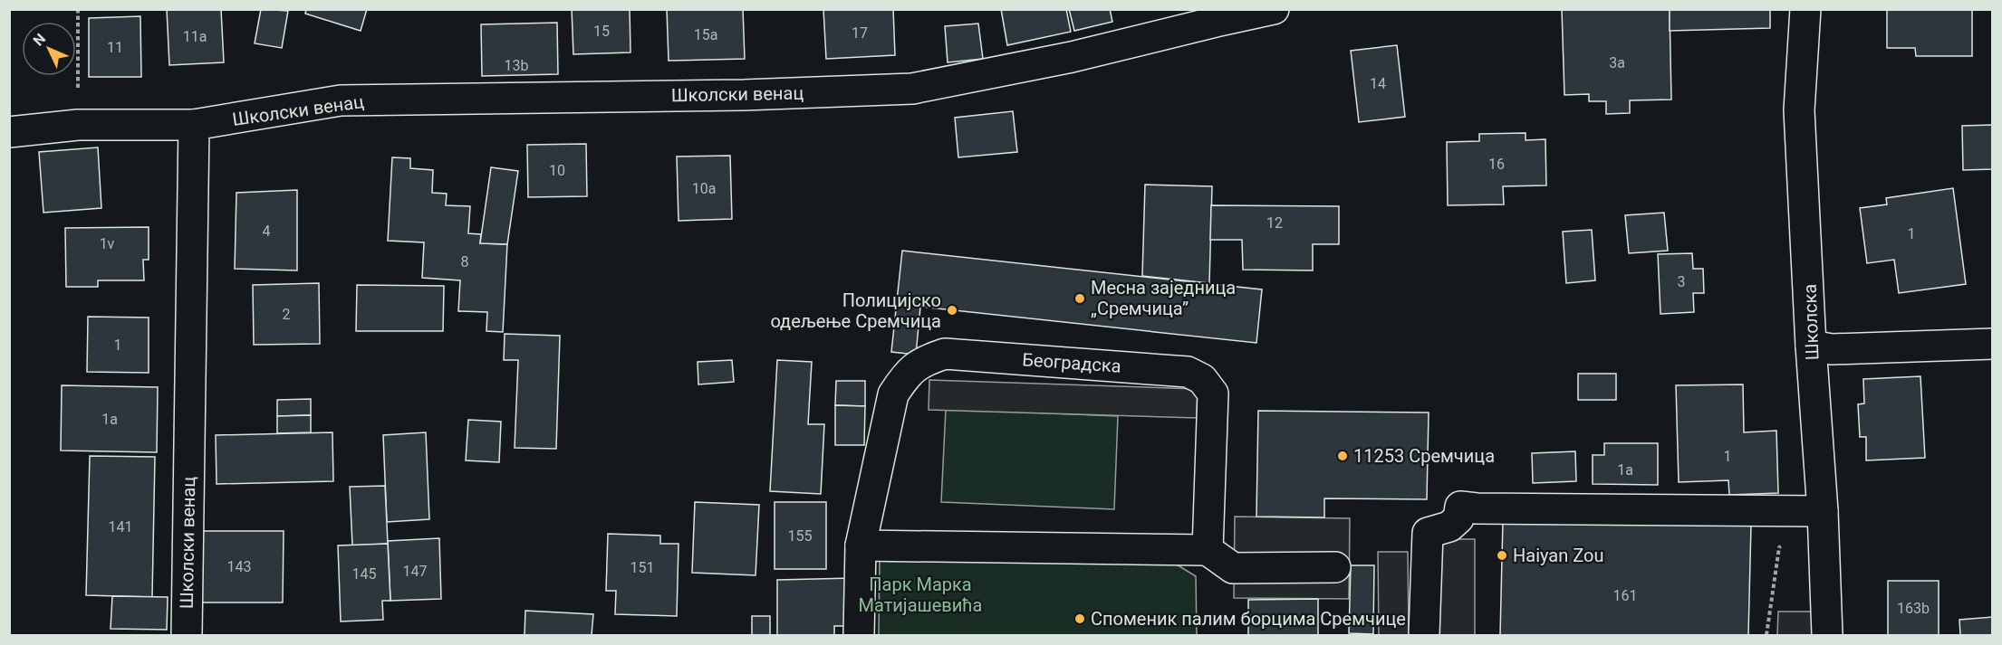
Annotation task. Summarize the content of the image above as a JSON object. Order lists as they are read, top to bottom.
{
  "streets": {
    "street": ["Школски венац", "Школска", "Београдска"]
  },
  "parks": ["Парк Марка Матијашевића"],
  "places": [
    "Месна заједница „Сремчица”",
    "Полицијско одељење Сремчица",
    "11253 Сремчица",
    "Haiyan Zou",
    "Споменик палим борцима Сремчице"
  ],
  "house_numbers": [
    "15",
    "17",
    "15a",
    "11a",
    "11",
    "3a",
    "13b",
    "14",
    "16",
    "10",
    "10a",
    "12",
    "4",
    "1",
    "1v",
    "8",
    "3",
    "2",
    "1",
    "1a",
    "1",
    "1a",
    "141",
    "155",
    "143",
    "151",
    "147",
    "145",
    "161",
    "163b"
  ],
  "north": "top left"
}
